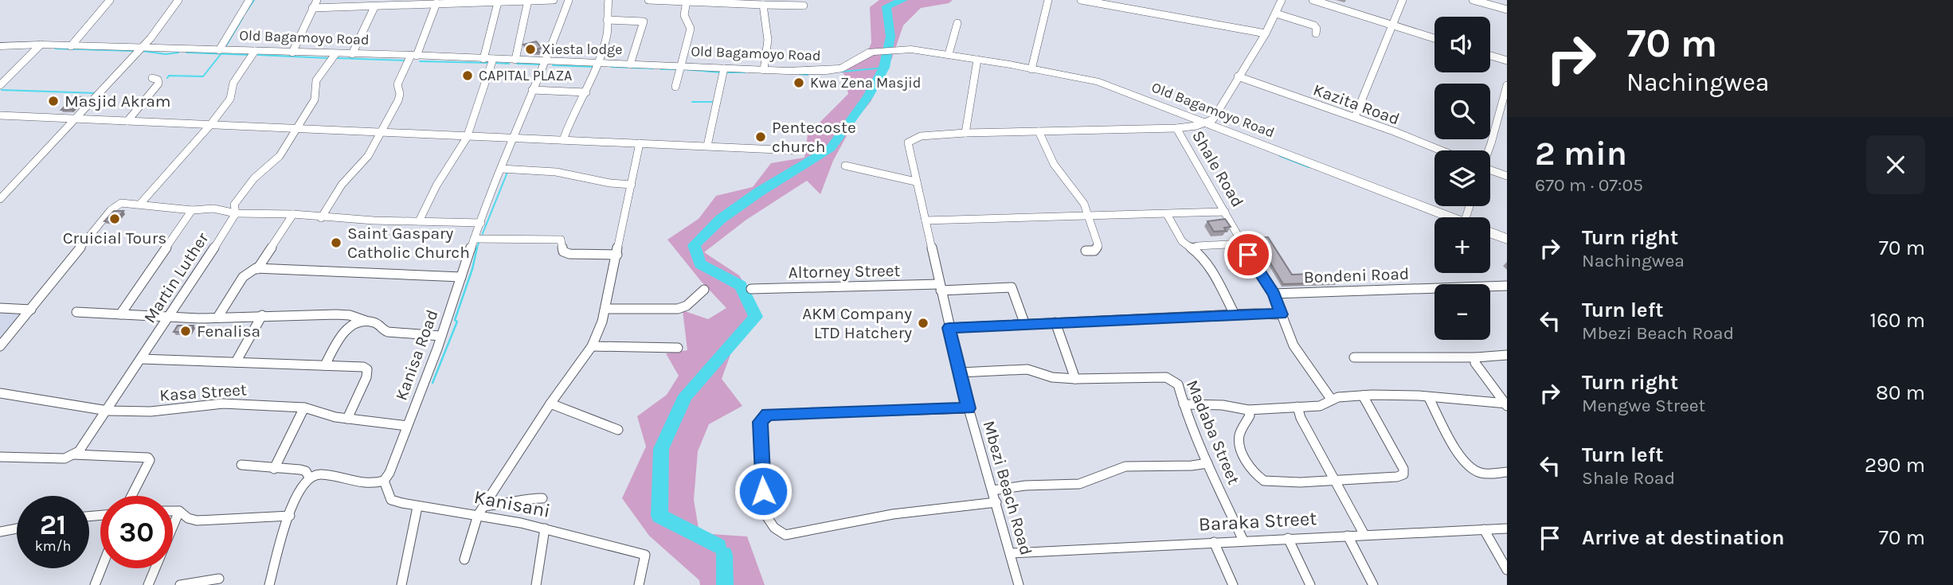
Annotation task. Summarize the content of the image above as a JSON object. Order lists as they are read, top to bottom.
{
  "streets": {
    "main road": ["Old Bagamoyo Road"],
    "street": [
      "Kazita Road",
      "Shale Road",
      "Altorney Street",
      "Bondeni Road",
      "Martin Luther",
      "Kanisa Road",
      "Kasa Street",
      "Madaba Street",
      "Mbezi Beach Road",
      "Kanisani",
      "Baraka Street"
    ]
  },
  "crossings": [
    ["Old Bagamoyo Road", "Martin Luther"],
    ["Old Bagamoyo Road", "Kanisa Road"],
    ["Shale Road", "Bondeni Road"],
    ["Altorney Street", "Mbezi Beach Road"],
    ["Martin Luther", "Kasa Street"],
    ["Kanisa Road", "Kasa Street"],
    ["Kanisa Road", "Kanisani"],
    ["Madaba Street", "Mbezi Beach Road"],
    ["Madaba Street", "Baraka Street"],
    ["Mbezi Beach Road", "Baraka Street"]
  ],
  "places": [
    "Xiesta lodge",
    "CAPITAL PLAZA",
    "Kwa Zena Masjid",
    "Masjid Akram",
    "Pentecoste church",
    "Cruicial Tours",
    "Saint Gaspary Catholic Church",
    "AKM Company LTD Hatchery",
    "Fenalisa"
  ],
  "page": {
    "turn": ["70 m", "Nachingwea"],
    "map_buttons": ["+", "−"],
    "heading": ["2 min", "670 m · 07:05"],
    "list": [
      {
        "name": "Turn right",
        "note": "Nachingwea",
        "value": "70 m"
      },
      {
        "name": "Turn left",
        "note": "Mbezi Beach Road",
        "value": "160 m"
      },
      {
        "name": "Turn right",
        "note": "Mengwe Street",
        "value": "80 m"
      },
      {
        "name": "Turn left",
        "note": "Shale Road",
        "value": "290 m"
      },
      {
        "name": "Arrive at destination",
        "value": "70 m"
      }
    ],
    "speed": "21 km/h",
    "limit": "30"
  }
}
